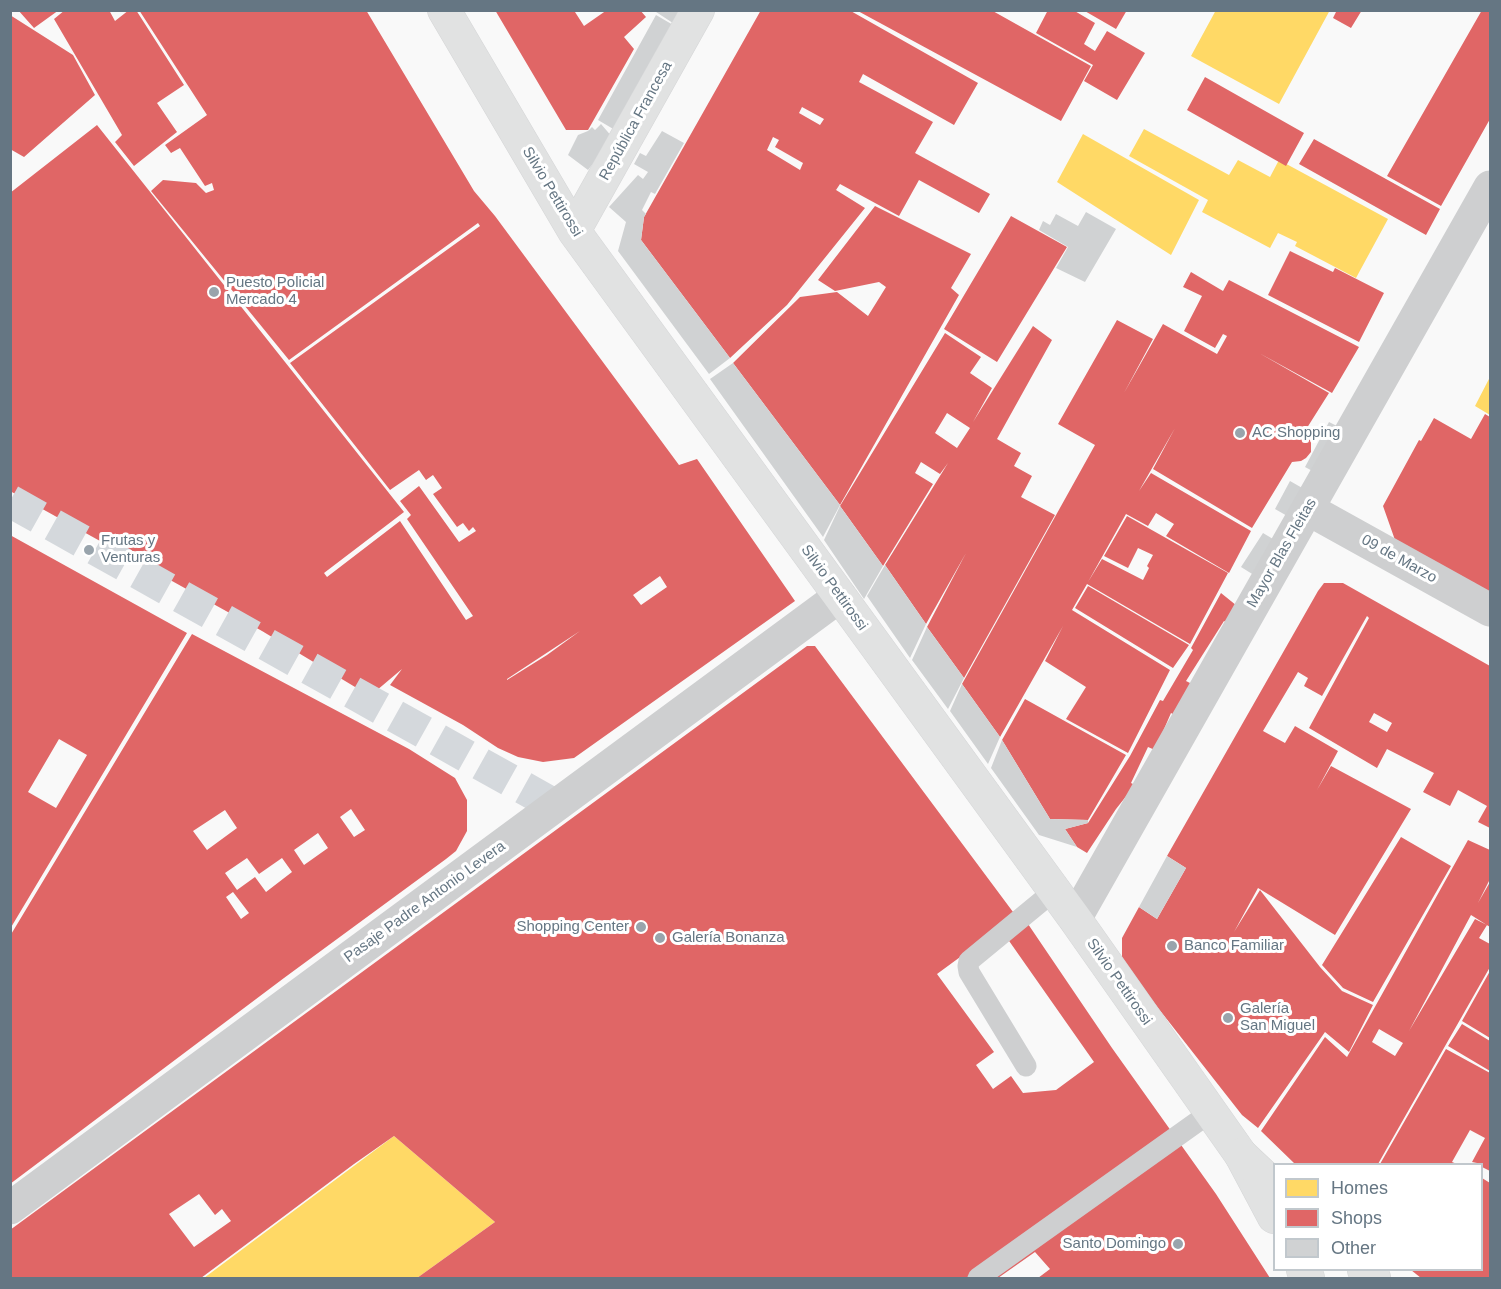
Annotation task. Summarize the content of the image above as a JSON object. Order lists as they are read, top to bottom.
{
  "streets": {
    "main road": ["República Francesa", "Silvio Pettirossi"],
    "street": ["Mayor Blas Fleitas", "09 de Marzo", "Pasaje Padre Antonio Levera"]
  },
  "crossings": [
    ["República Francesa", "Silvio Pettirossi"],
    ["Silvio Pettirossi", "Mayor Blas Fleitas"],
    ["Silvio Pettirossi", "Pasaje Padre Antonio Levera"],
    ["Mayor Blas Fleitas", "09 de Marzo"]
  ],
  "places": [
    "Puesto Policial Mercado 4",
    "AC Shopping",
    "Frutas y Venturas",
    "Shopping Center",
    "Galería Bonanza",
    "Banco Familiar",
    "Galería San Miguel",
    "Santo Domingo"
  ],
  "legend": ["Homes", "Shops", "Other"]
}
